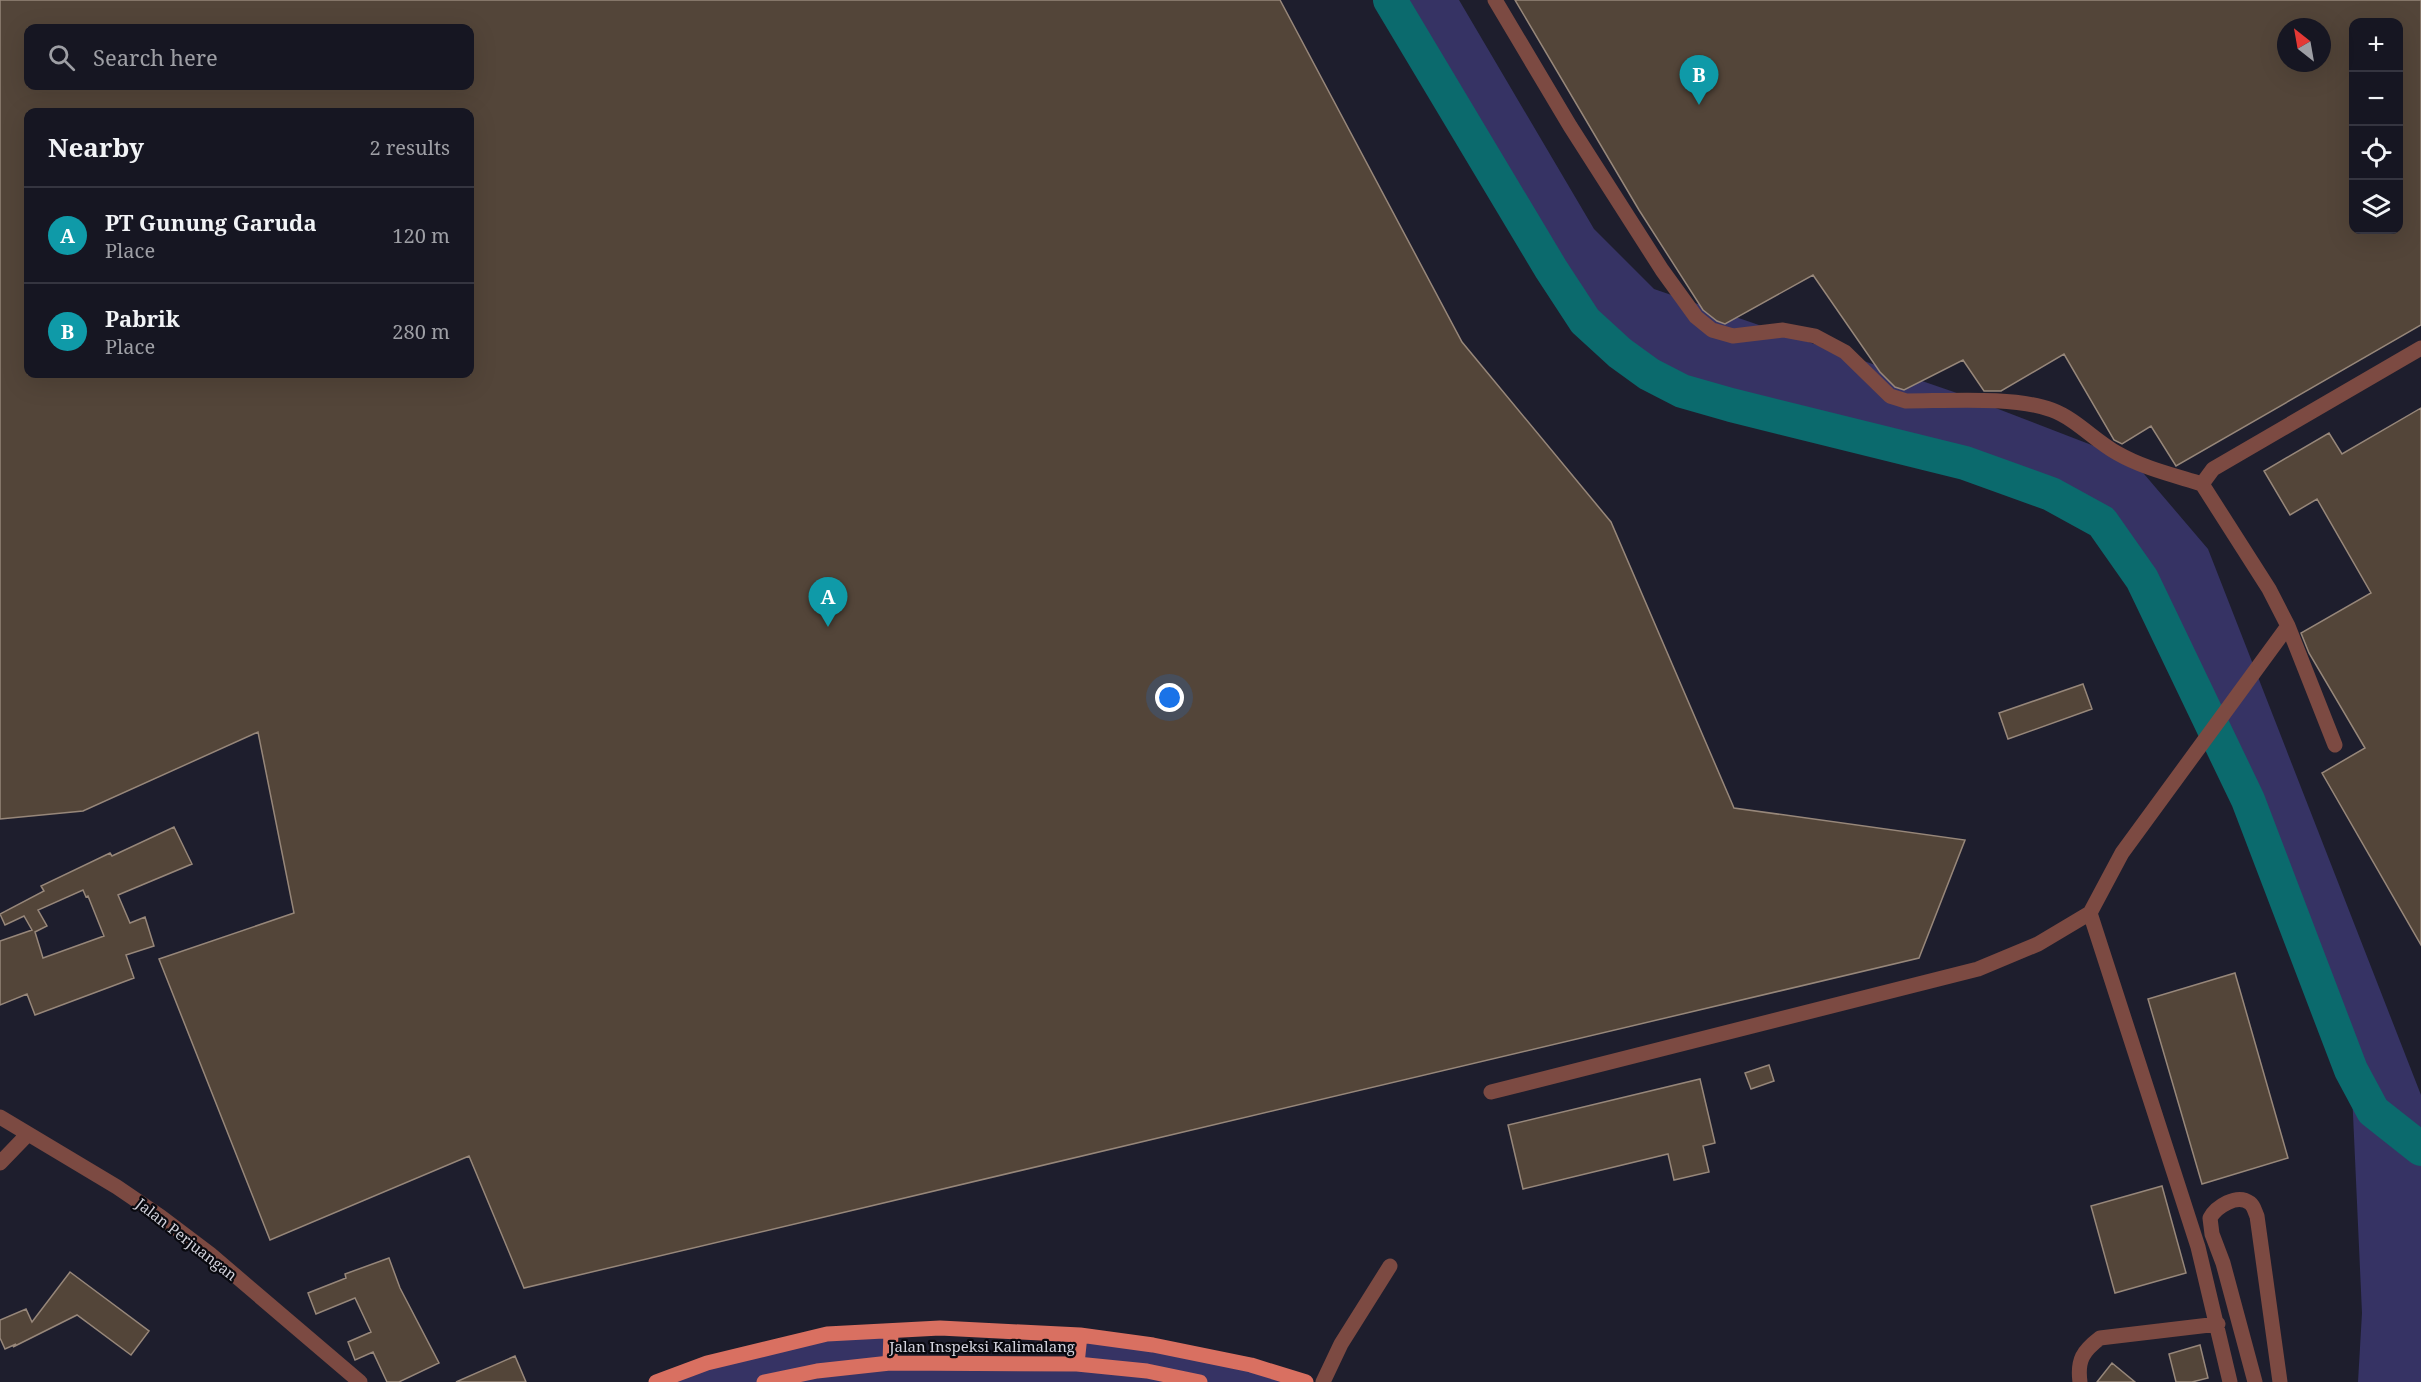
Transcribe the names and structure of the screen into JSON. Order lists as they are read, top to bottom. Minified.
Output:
{"streets":{"main road":["Jalan Inspeksi Kalimalang"],"street":["Jalan Perjuangan"]},"north":"top left","page":{"map_buttons":["+","−"],"search":"Search here","pins":["B","A"],"heading":["Nearby","2 results"],"list":[{"mark":"A","name":"PT Gunung Garuda","note":"Place","value":"120 m"},{"mark":"B","name":"Pabrik","note":"Place","value":"280 m"}]}}
